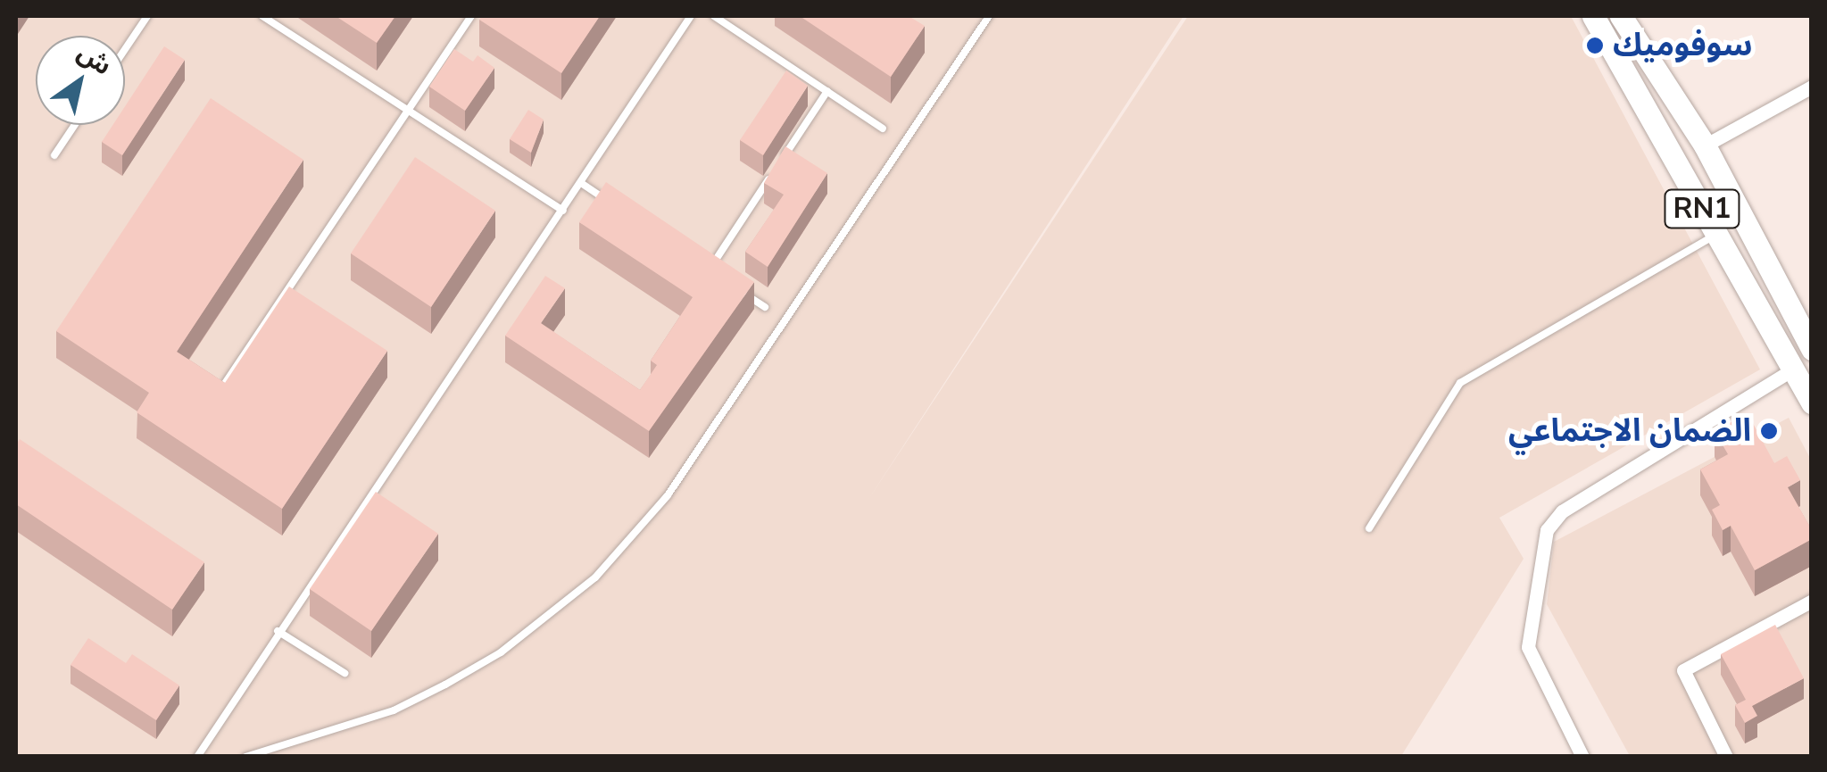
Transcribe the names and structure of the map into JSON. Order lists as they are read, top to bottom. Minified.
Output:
{"streets":{"main road":["RN1"]},"places":["سوفوميك","الضمان الاجتماعي"],"north":"top right"}
